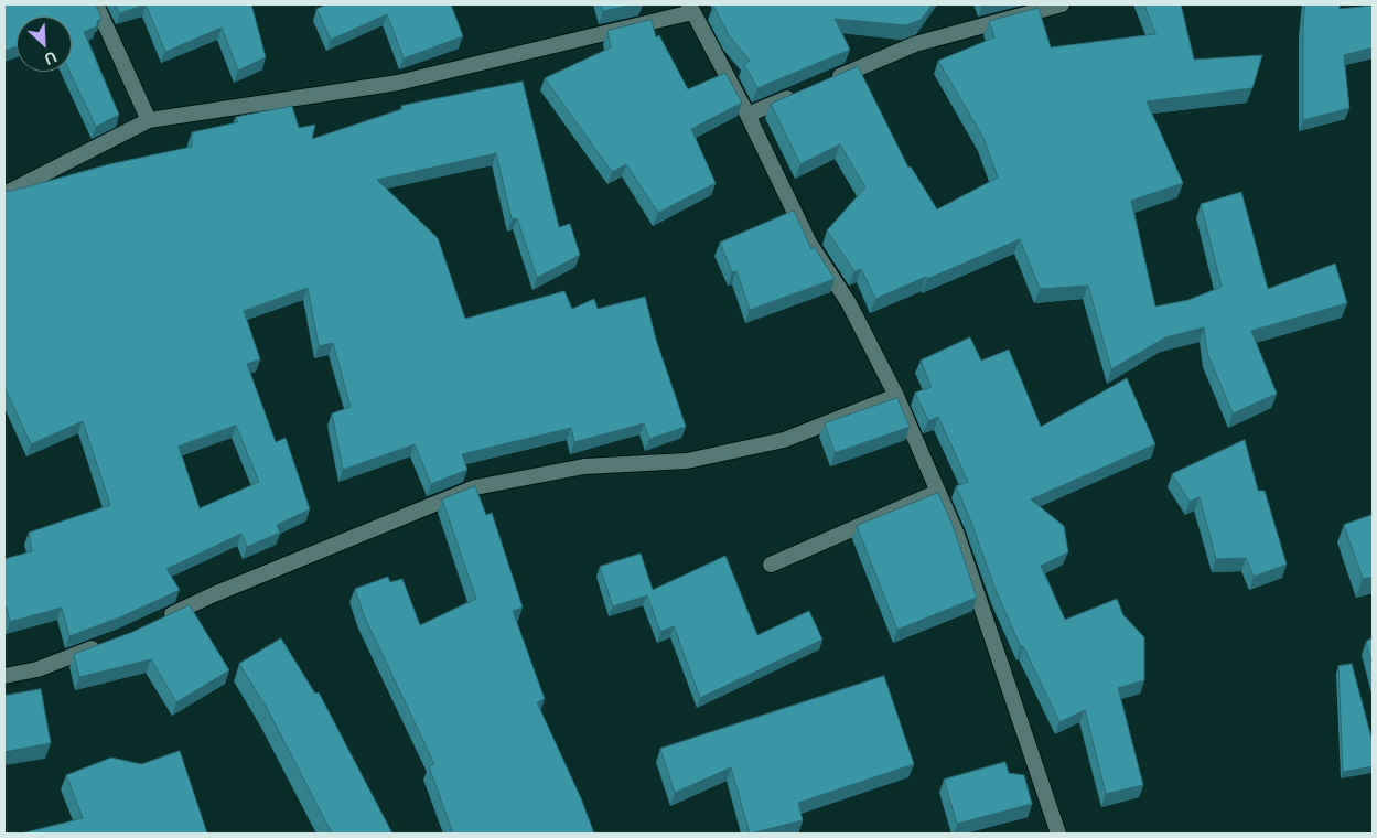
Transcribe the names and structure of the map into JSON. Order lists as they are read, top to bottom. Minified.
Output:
{"north":"bottom right"}
